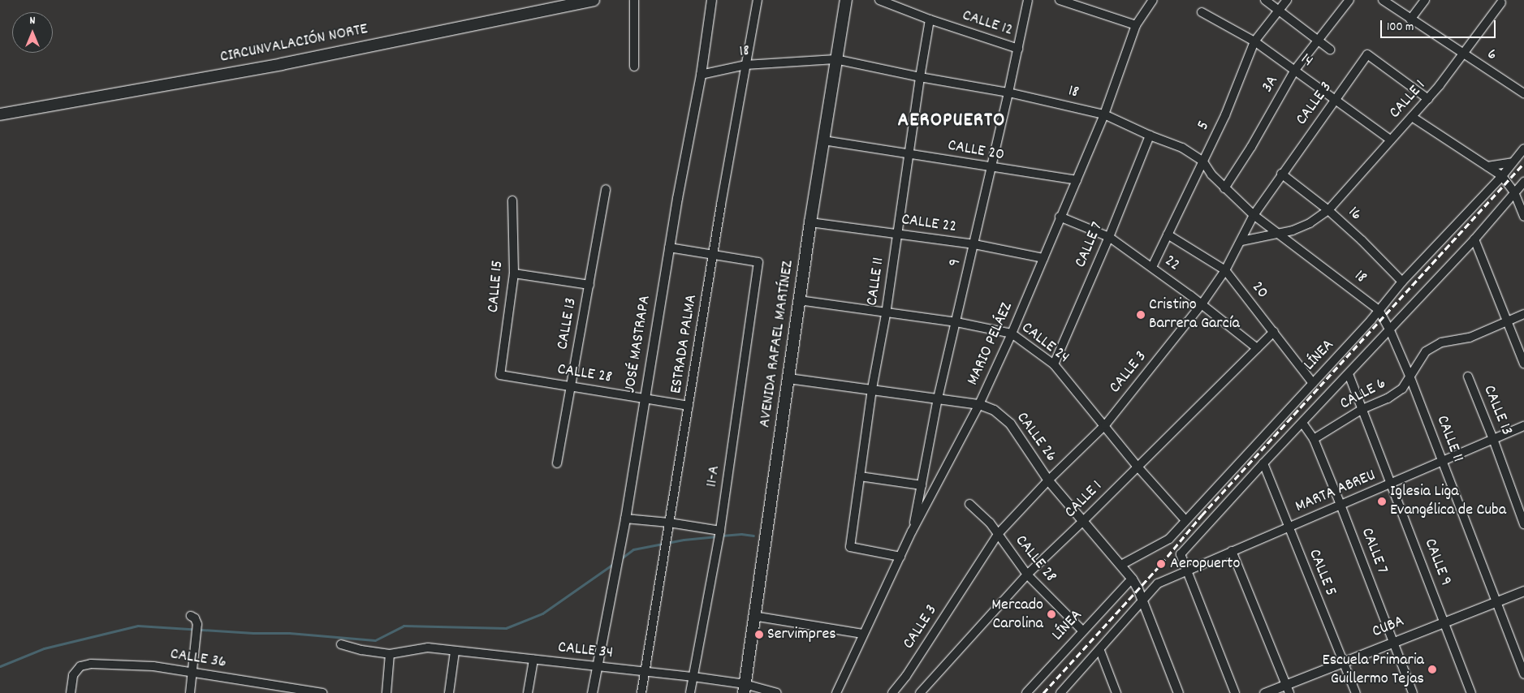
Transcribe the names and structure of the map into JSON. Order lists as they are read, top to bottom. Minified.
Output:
{"streets":{"main road":["CIRCUNVALACIÓN NORTE","AVENIDA RAFAEL MARTÍNEZ"],"street":["CALLE 12","18","6","14","3A","CALLE 1","CALLE 3","5","CALLE 20","16","CALLE 22","CALLE 7","9","22","CALLE 11","CALLE 15","20","CALLE 13","CALLE 24","JOSÉ MASTRAPA","ESTRADA PALMA","MARIO PELÁEZ","LÍNEA","CALLE 28","CALLE 6","CALLE 26","11-A","MARTA ABREU","CALLE 9","CALLE 5","CUBA","CALLE 34","CALLE 36"]},"crossings":[["CALLE 12","9"],["CALLE 12","CALLE 11"],["18","3A"],["18","CALLE 1"],["18","CALLE 3"],["18","5"],["18","CALLE 7"],["18","9"],["18","CALLE 11"],["18","JOSÉ MASTRAPA"],["18","ESTRADA PALMA"],["18","AVENIDA RAFAEL MARTÍNEZ"],["18","MARIO PELÁEZ"],["18","LÍNEA"],["6","CALLE 1"],["14","3A"],["14","CALLE 1"],["14","CALLE 3"],["14","5"],["CALLE 1","CALLE 3"],["CALLE 1","16"],["CALLE 1","22"],["CALLE 1","20"],["CALLE 1","CALLE 24"],["CALLE 1","CALLE 28"],["CALLE 1","CALLE 26"],["CALLE 3","16"],["CALLE 3","22"],["CALLE 3","20"],["CALLE 3","CALLE 24"],["CALLE 3","CALLE 28"],["CALLE 3","CALLE 26"],["5","22"],["5","20"],["CALLE 20","9"],["CALLE 20","CALLE 11"],["CALLE 20","AVENIDA RAFAEL MARTÍNEZ"],["CALLE 20","MARIO PELÁEZ"],["16","LÍNEA"],["CALLE 22","9"],["CALLE 22","CALLE 11"],["CALLE 22","AVENIDA RAFAEL MARTÍNEZ"],["CALLE 22","MARIO PELÁEZ"],["CALLE 7","22"],["CALLE 7","CALLE 24"],["CALLE 7","LÍNEA"],["CALLE 7","CALLE 6"],["CALLE 7","MARTA ABREU"],["CALLE 7","CUBA"],["9","CALLE 24"],["9","MARIO PELÁEZ"],["9","CALLE 26"],["22","MARIO PELÁEZ"],["CALLE 11","CALLE 24"],["CALLE 11","MARIO PELÁEZ"],["CALLE 11","LÍNEA"],["CALLE 11","CALLE 6"],["CALLE 11","CALLE 26"],["CALLE 11","MARTA ABREU"],["CALLE 11","CUBA"],["CALLE 15","CALLE 28"],["20","LÍNEA"],["CALLE 13","CALLE 28"],["CALLE 13","MARTA ABREU"],["CALLE 24","AVENIDA RAFAEL MARTÍNEZ"],["CALLE 24","MARIO PELÁEZ"],["CALLE 24","LÍNEA"],["JOSÉ MASTRAPA","CALLE 28"],["JOSÉ MASTRAPA","CALLE 34"],["ESTRADA PALMA","CALLE 28"],["ESTRADA PALMA","11-A"],["ESTRADA PALMA","CALLE 34"],["AVENIDA RAFAEL MARTÍNEZ","CALLE 26"],["AVENIDA RAFAEL MARTÍNEZ","CALLE 34"],["MARIO PELÁEZ","CALLE 26"],["LÍNEA","CALLE 28"],["LÍNEA","CALLE 26"],["LÍNEA","MARTA ABREU"],["LÍNEA","CALLE 9"],["LÍNEA","CALLE 5"],["CALLE 6","CALLE 9"],["CALLE 26","MARTA ABREU"],["11-A","CALLE 34"],["MARTA ABREU","CALLE 9"],["MARTA ABREU","CALLE 5"],["CALLE 9","CUBA"],["CALLE 5","CUBA"]],"districts":["AEROPUERTO"],"places":["Cristino Barrera García","Iglesia Liga Evangélica de Cuba","Aeropuerto","Mercado Carolina","Servimpres","Escuela Primaria Guillermo Tejas"],"scale_bar":"100 m","north":"top"}
